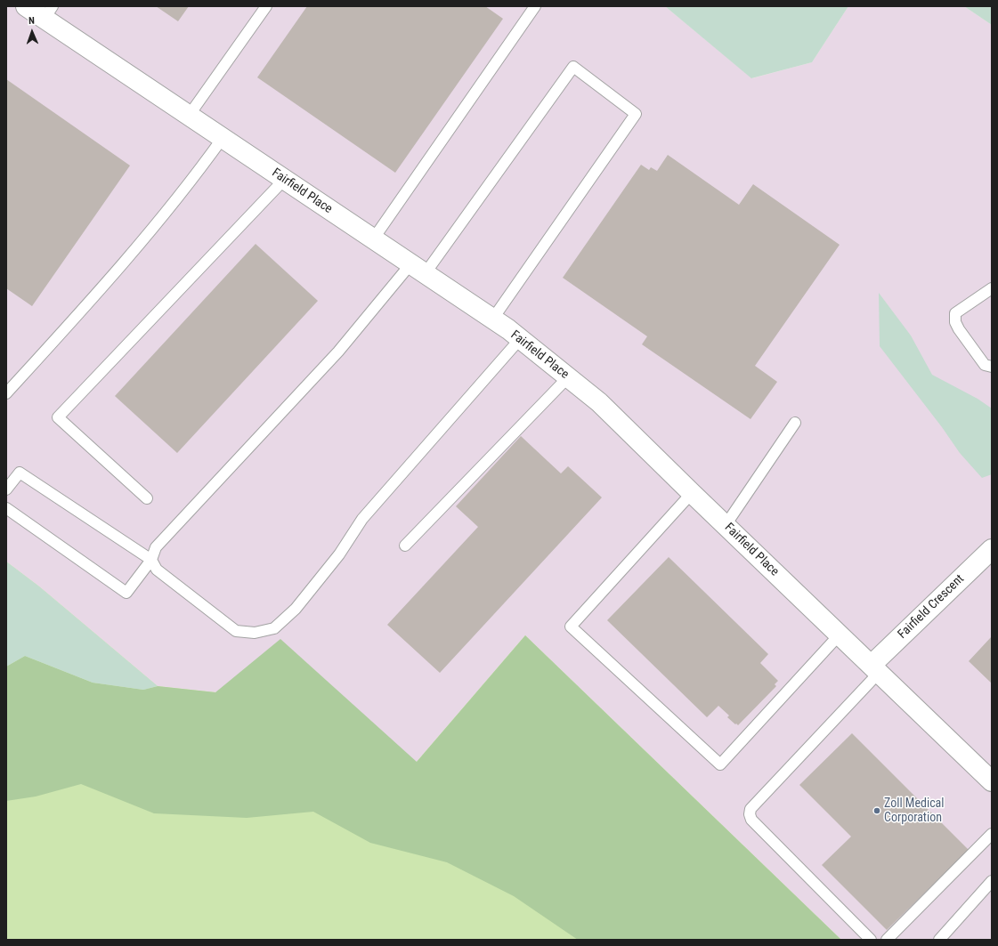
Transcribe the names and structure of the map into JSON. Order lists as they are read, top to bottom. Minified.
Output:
{"streets":{"street":["Fairfield Place","Fairfield Crescent"]},"crossings":[["Fairfield Place","Fairfield Crescent"]],"places":["Zoll Medical Corporation"],"north":"top"}
